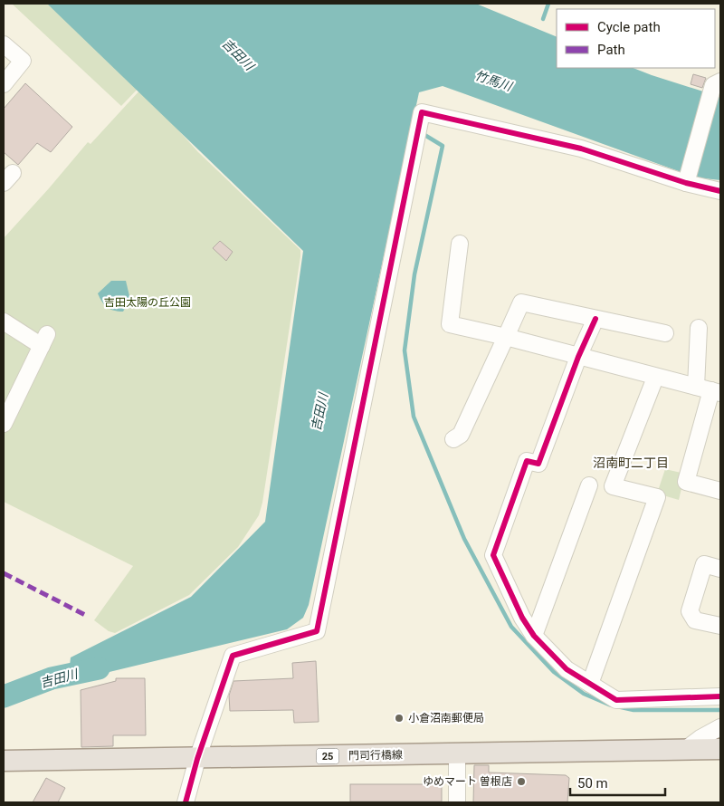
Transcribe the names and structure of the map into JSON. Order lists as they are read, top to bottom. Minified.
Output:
{"streets":{"main road":["門司行橋線","25"]},"districts":["沼南町二丁目"],"water":["吉田川","竹馬川"],"parks":["吉田太陽の丘公園"],"places":["小倉沼南郵便局","ゆめマート 曽根店"],"legend":["Cycle path","Path"],"scale_bar":"50 m"}
